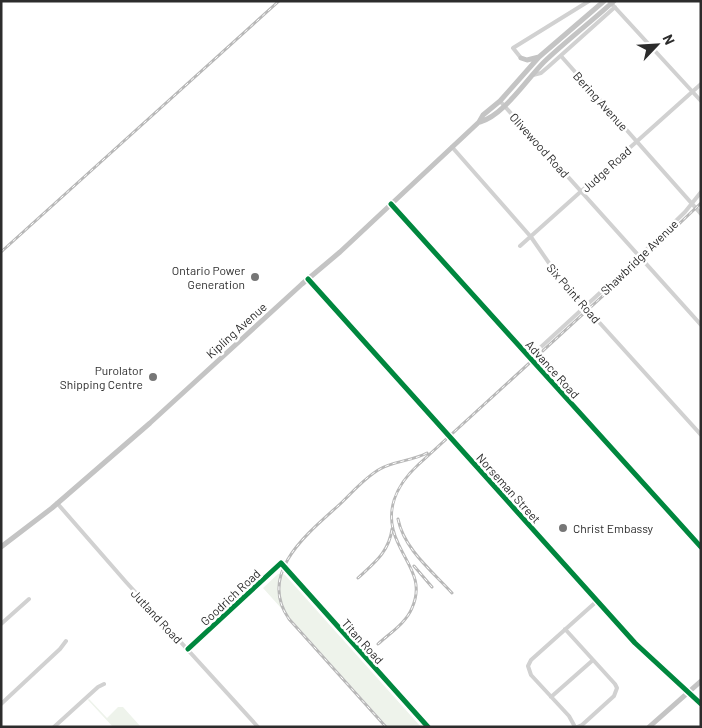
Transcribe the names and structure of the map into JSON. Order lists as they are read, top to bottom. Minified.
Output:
{"streets":{"main road":["Kipling Avenue"],"street":["Bering Avenue","Olivewood Road","Judge Road","Shawbridge Avenue","Six Point Road","Advance Road","Norseman Street","Goodrich Road","Jutland Road","Titan Road"]},"crossings":[["Bering Avenue","Judge Road"],["Bering Avenue","Shawbridge Avenue"],["Bering Avenue","Kipling Avenue"],["Olivewood Road","Judge Road"],["Olivewood Road","Shawbridge Avenue"],["Olivewood Road","Kipling Avenue"],["Judge Road","Six Point Road"],["Shawbridge Avenue","Six Point Road"],["Shawbridge Avenue","Advance Road"],["Six Point Road","Kipling Avenue"],["Kipling Avenue","Advance Road"],["Kipling Avenue","Norseman Street"],["Kipling Avenue","Jutland Road"],["Goodrich Road","Jutland Road"],["Goodrich Road","Titan Road"]],"places":["Ontario Power Generation","Purolator Shipping Centre","Christ Embassy"],"north":"top right"}
